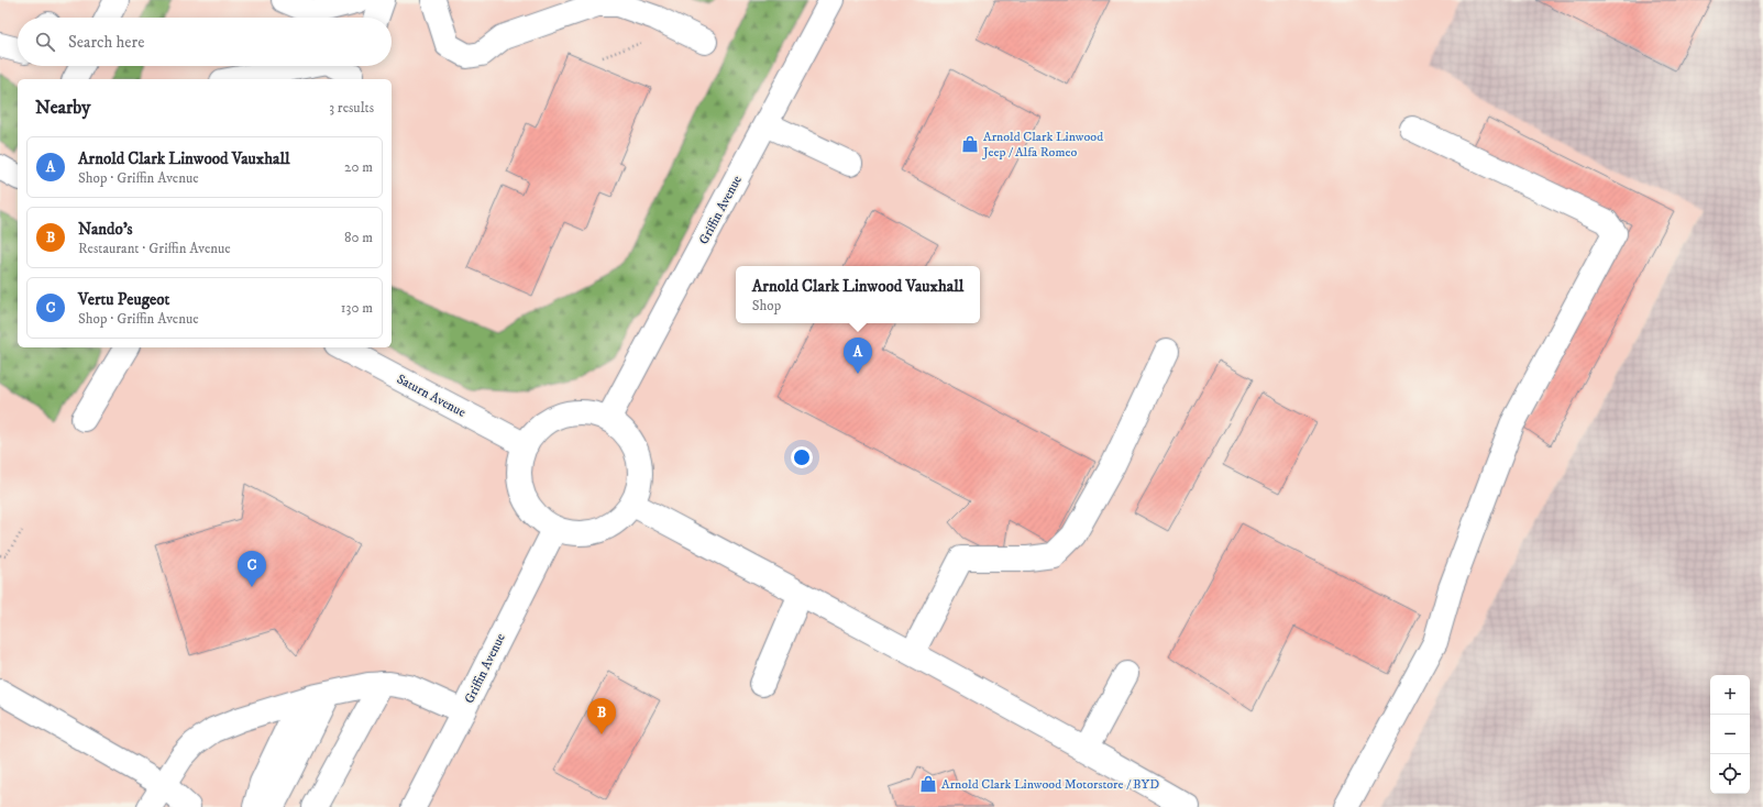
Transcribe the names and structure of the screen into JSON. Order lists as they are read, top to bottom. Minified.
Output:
{"streets":{"street":["Griffin Avenue","Saturn Avenue"]},"crossings":[["Griffin Avenue","Saturn Avenue"]],"places":{"shop":["Arnold Clark Linwood Jeep / Alfa Romeo","Arnold Clark Linwood Motorstore / BYD"]},"page":{"search":"Search here","heading":["Nearby","3 results"],"list":[{"mark":"A","name":"Arnold Clark Linwood Vauxhall","note":"Shop · Griffin Avenue","value":"20 m"},{"mark":"B","name":"Nando's","note":"Restaurant · Griffin Avenue","value":"80 m"},{"mark":"C","name":"Vertu Peugeot","note":"Shop · Griffin Avenue","value":"130 m"}],"popup":["Arnold Clark Linwood Vauxhall","Shop"],"pins":["A","C","B"],"map_buttons":["+","−"]}}
